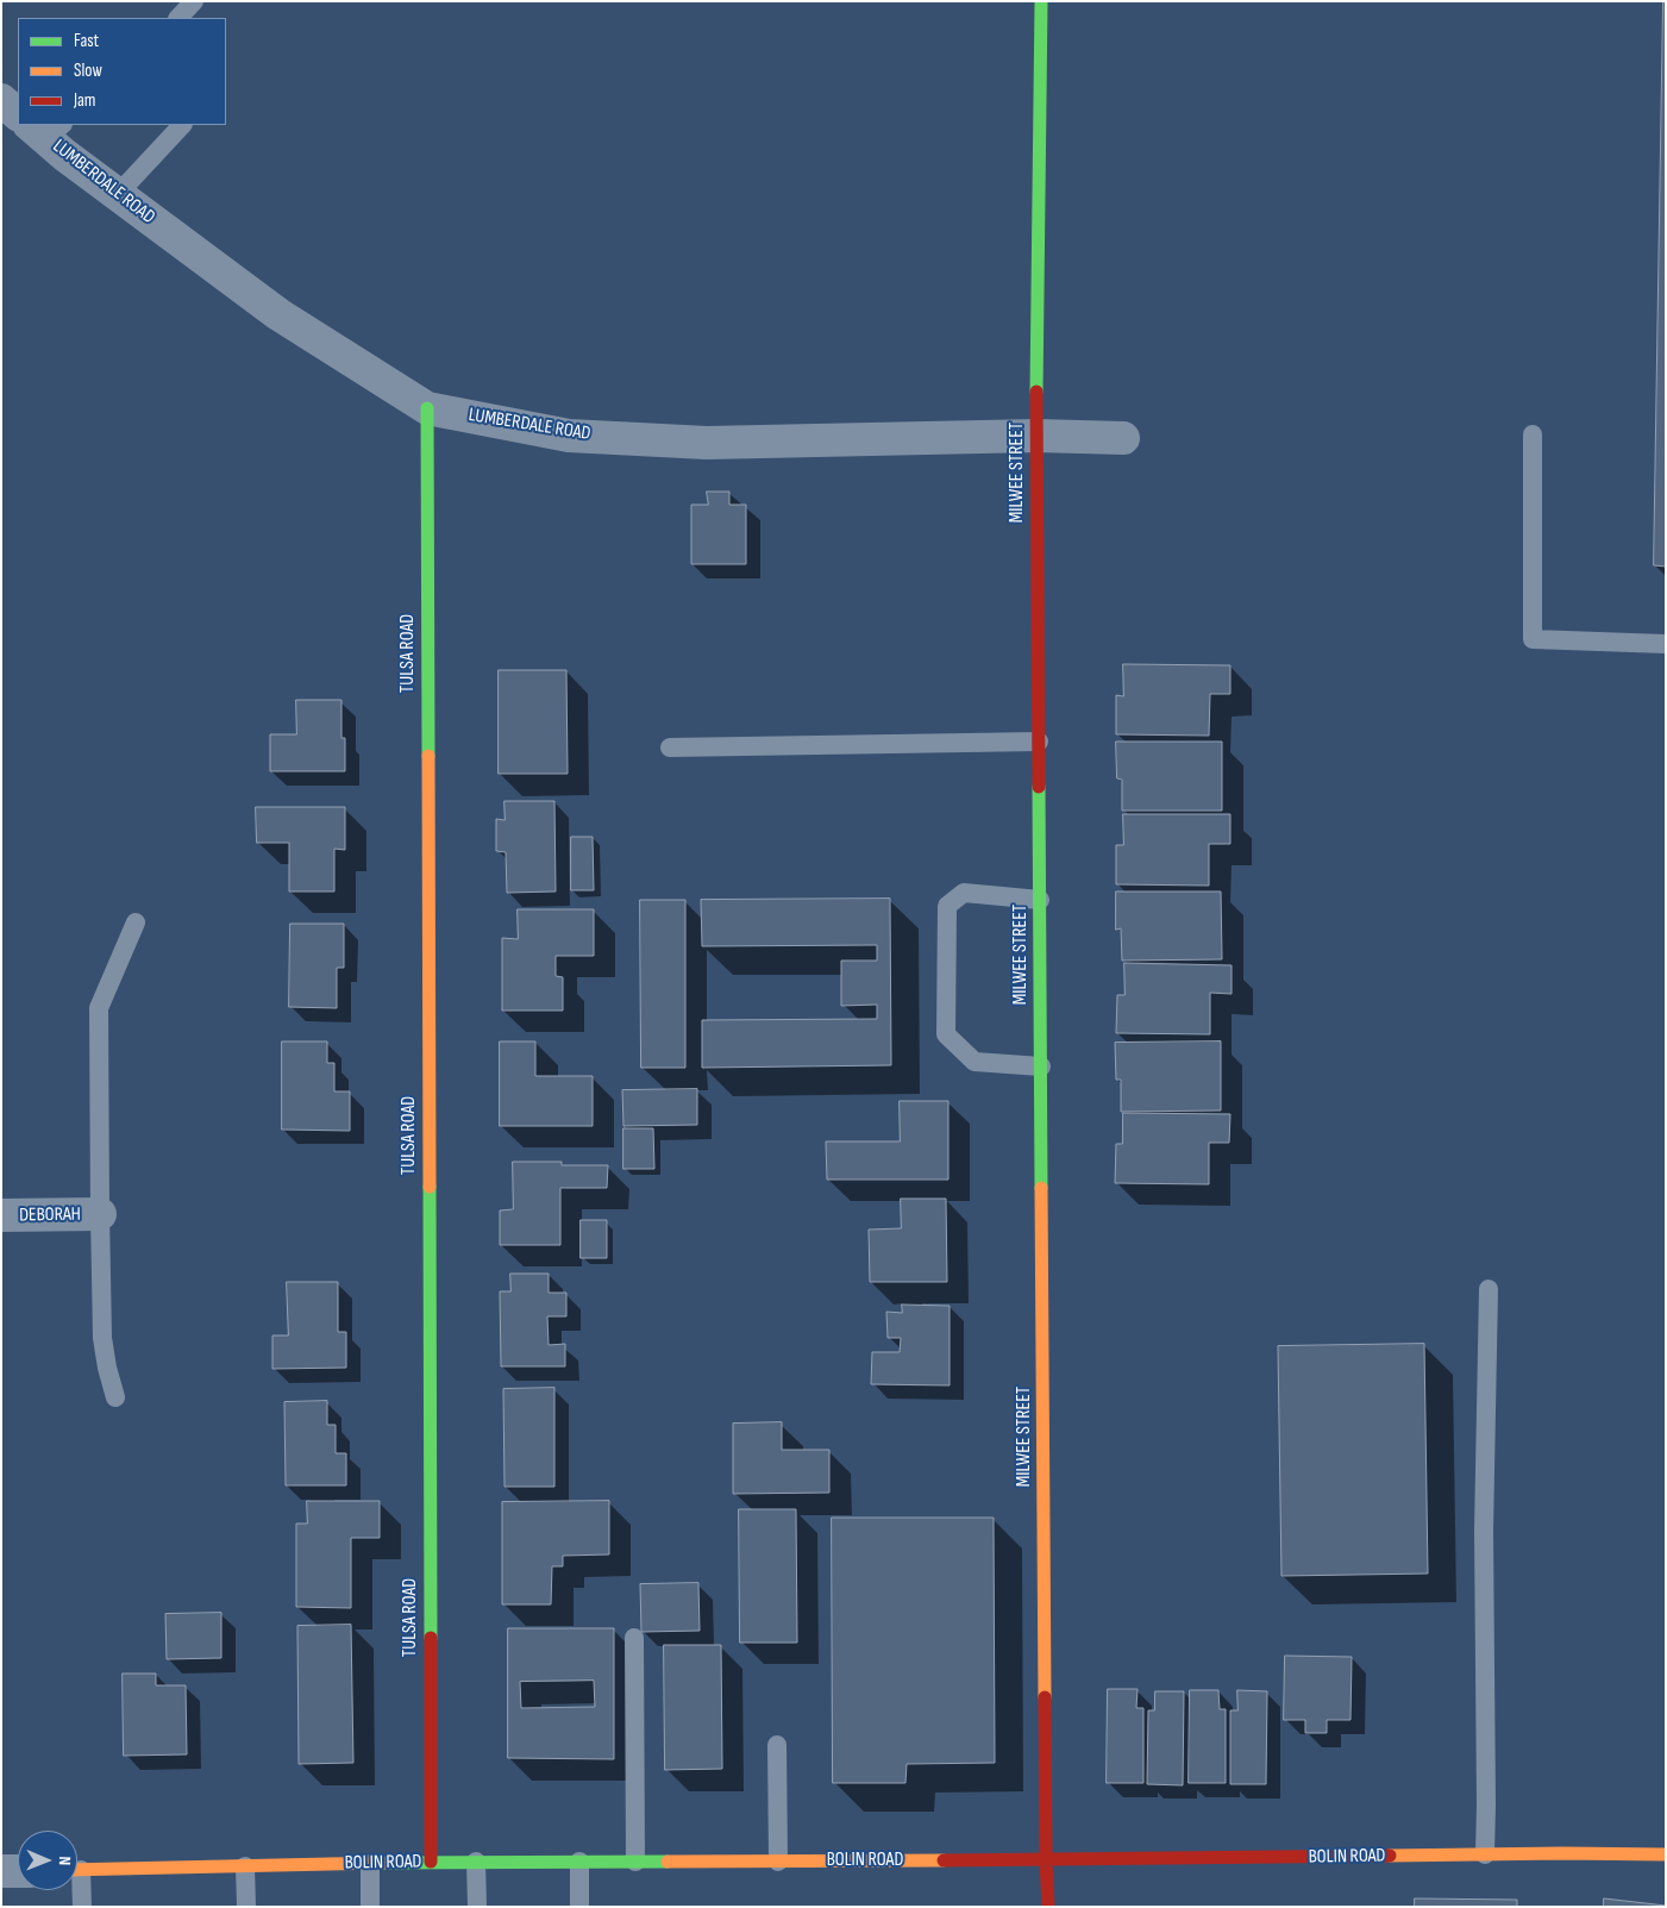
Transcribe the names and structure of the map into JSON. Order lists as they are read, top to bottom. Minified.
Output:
{"streets":{"street":["LUMBERDALE ROAD","MILWEE STREET","TULSA ROAD","DEBORAH","BOLIN ROAD"]},"crossings":[["LUMBERDALE ROAD","MILWEE STREET"],["LUMBERDALE ROAD","TULSA ROAD"],["MILWEE STREET","BOLIN ROAD"],["TULSA ROAD","BOLIN ROAD"]],"legend":["Fast","Slow","Jam"],"north":"right"}
